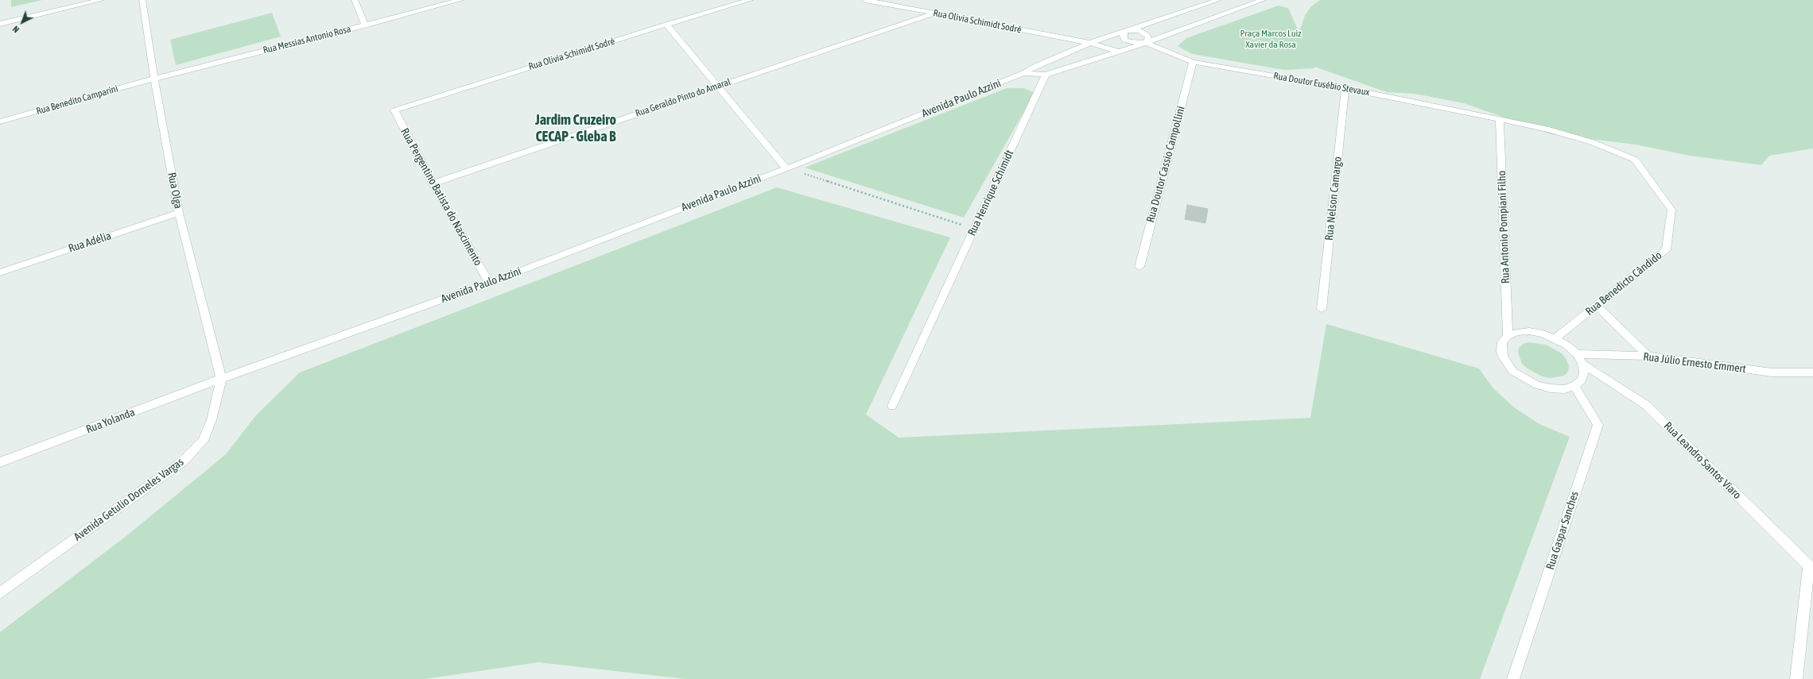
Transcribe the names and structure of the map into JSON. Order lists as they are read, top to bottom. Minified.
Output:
{"streets":{"street":["Rua Olivia Schimidt Sodré","Rua Messias Antonio Rosa","Rua Doutor Eusébio Stevaux","Rua Geraldo Pinto do Amaral","Avenida Paulo Azzini","Rua Benedito Camparini","Rua Doutor Cassio Campollini","Rua Olga","Rua Henrique Schimidt","Rua Pergentino Batista do Nascimento","Rua Nelson Camargo","Rua Antonio Pompiani Filho","Rua Adélia","Rua Benedicto Cândido","Rua Júlio Ernesto Emmert","Rua Yolanda","Rua Leandro Santos Viaro","Avenida Getulio Dorneles Vargas","Rua Gaspar Sanches"]},"crossings":[["Rua Olivia Schimidt Sodré","Rua Geraldo Pinto do Amaral"],["Rua Olivia Schimidt Sodré","Avenida Paulo Azzini"],["Rua Olivia Schimidt Sodré","Rua Pergentino Batista do Nascimento"],["Rua Messias Antonio Rosa","Rua Benedito Camparini"],["Rua Messias Antonio Rosa","Rua Olga"],["Rua Doutor Eusébio Stevaux","Rua Doutor Cassio Campollini"],["Rua Doutor Eusébio Stevaux","Rua Nelson Camargo"],["Rua Doutor Eusébio Stevaux","Rua Antonio Pompiani Filho"],["Rua Doutor Eusébio Stevaux","Rua Benedicto Cândido"],["Rua Geraldo Pinto do Amaral","Rua Pergentino Batista do Nascimento"],["Avenida Paulo Azzini","Rua Olga"],["Avenida Paulo Azzini","Rua Pergentino Batista do Nascimento"],["Avenida Paulo Azzini","Rua Yolanda"],["Avenida Paulo Azzini","Avenida Getulio Dorneles Vargas"],["Rua Benedito Camparini","Rua Olga"],["Rua Olga","Rua Adélia"],["Rua Olga","Rua Yolanda"],["Rua Olga","Avenida Getulio Dorneles Vargas"],["Rua Antonio Pompiani Filho","Rua Benedicto Cândido"],["Rua Antonio Pompiani Filho","Rua Júlio Ernesto Emmert"],["Rua Antonio Pompiani Filho","Rua Leandro Santos Viaro"],["Rua Antonio Pompiani Filho","Rua Gaspar Sanches"],["Rua Benedicto Cândido","Rua Júlio Ernesto Emmert"],["Rua Benedicto Cândido","Rua Leandro Santos Viaro"],["Rua Benedicto Cândido","Rua Gaspar Sanches"],["Rua Júlio Ernesto Emmert","Rua Leandro Santos Viaro"],["Rua Júlio Ernesto Emmert","Rua Gaspar Sanches"],["Rua Yolanda","Avenida Getulio Dorneles Vargas"],["Rua Leandro Santos Viaro","Rua Gaspar Sanches"]],"districts":["Jardim Cruzeiro CECAP - Gleba B"],"parks":["Praça Marcos Luiz Xavier da Rosa"],"north":"bottom left"}
